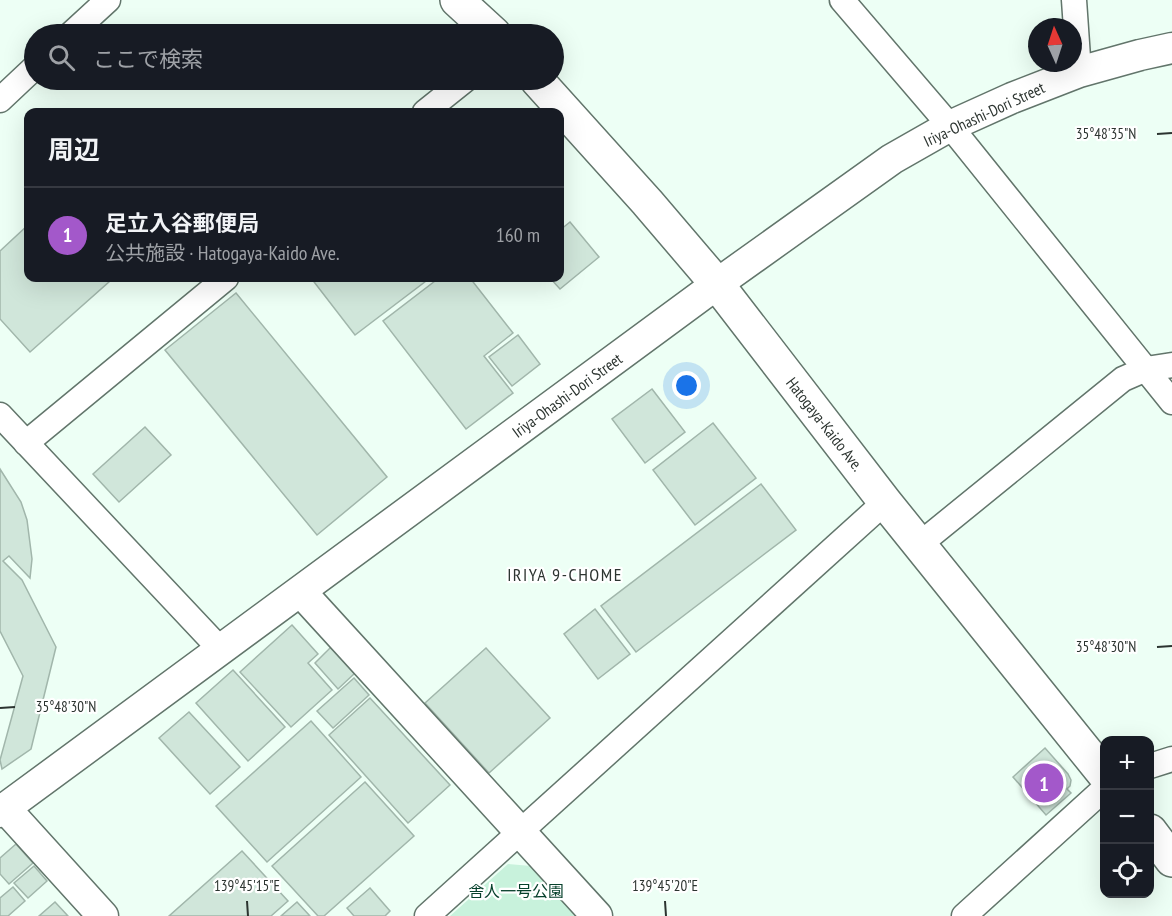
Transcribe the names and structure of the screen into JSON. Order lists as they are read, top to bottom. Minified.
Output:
{"streets":{"main road":["Hatogaya-Kaido Ave."],"street":["Iriya-Ohashi-Dori Street"]},"crossings":[["Iriya-Ohashi-Dori Street","Hatogaya-Kaido Ave."]],"districts":["IRIYA 9-CHOME"],"parks":["舎人一号公園"],"north":"top","page":{"search":"ここで検索","heading":"周辺","list":[{"mark":"1","name":"足立入谷郵便局","note":"公共施設 · Hatogaya-Kaido Ave.","value":"160 m"}],"map_buttons":["+","−"],"pins":"1"},"coordinates":["35°48'35\"N","35°48'30\"N","139°45'15\"E","139°45'20\"E"]}
